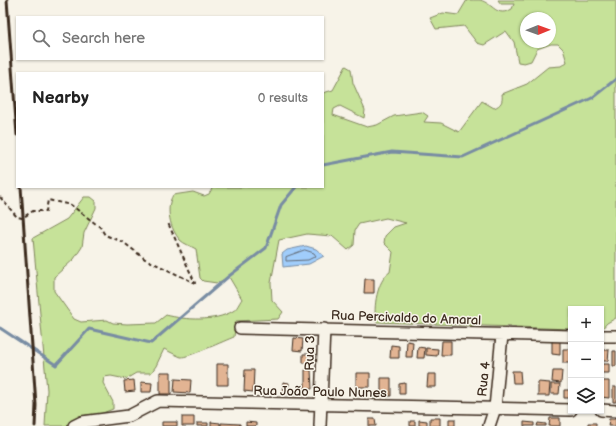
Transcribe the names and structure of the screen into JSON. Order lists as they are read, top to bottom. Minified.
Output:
{"streets":{"street":["Rua Percivaldo do Amaral","Rua 3","Rua 4","Rua João Paulo Nunes"]},"crossings":[["Rua Percivaldo do Amaral","Rua 3"],["Rua Percivaldo do Amaral","Rua 4"],["Rua 3","Rua João Paulo Nunes"],["Rua 4","Rua João Paulo Nunes"]],"north":"right","page":{"search":"Search here","heading":["Nearby","0 results"],"map_buttons":["+","−"]}}
